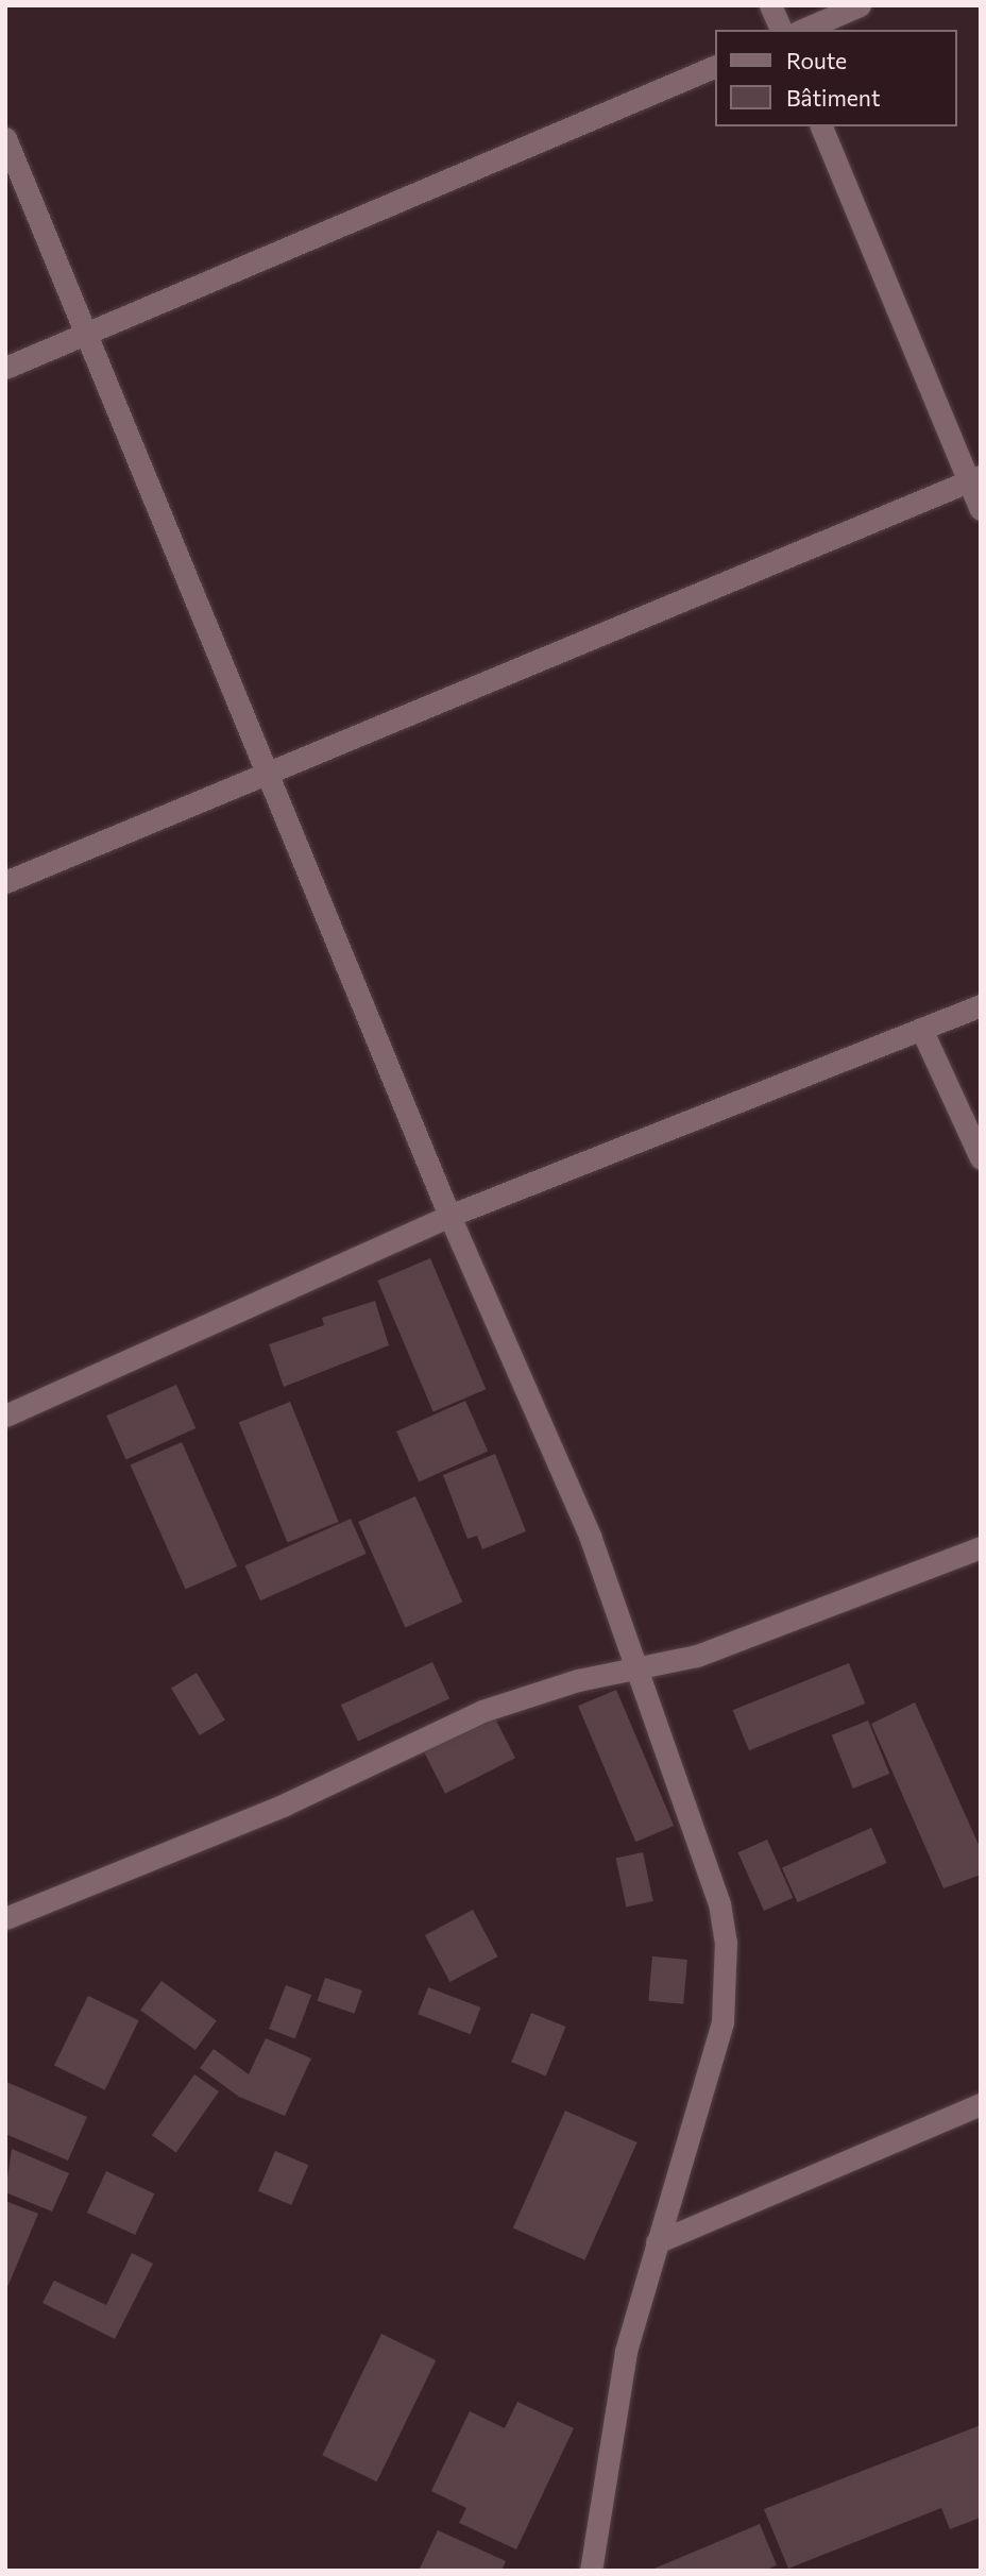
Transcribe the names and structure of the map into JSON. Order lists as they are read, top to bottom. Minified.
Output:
{"legend":["Route","Bâtiment"]}
